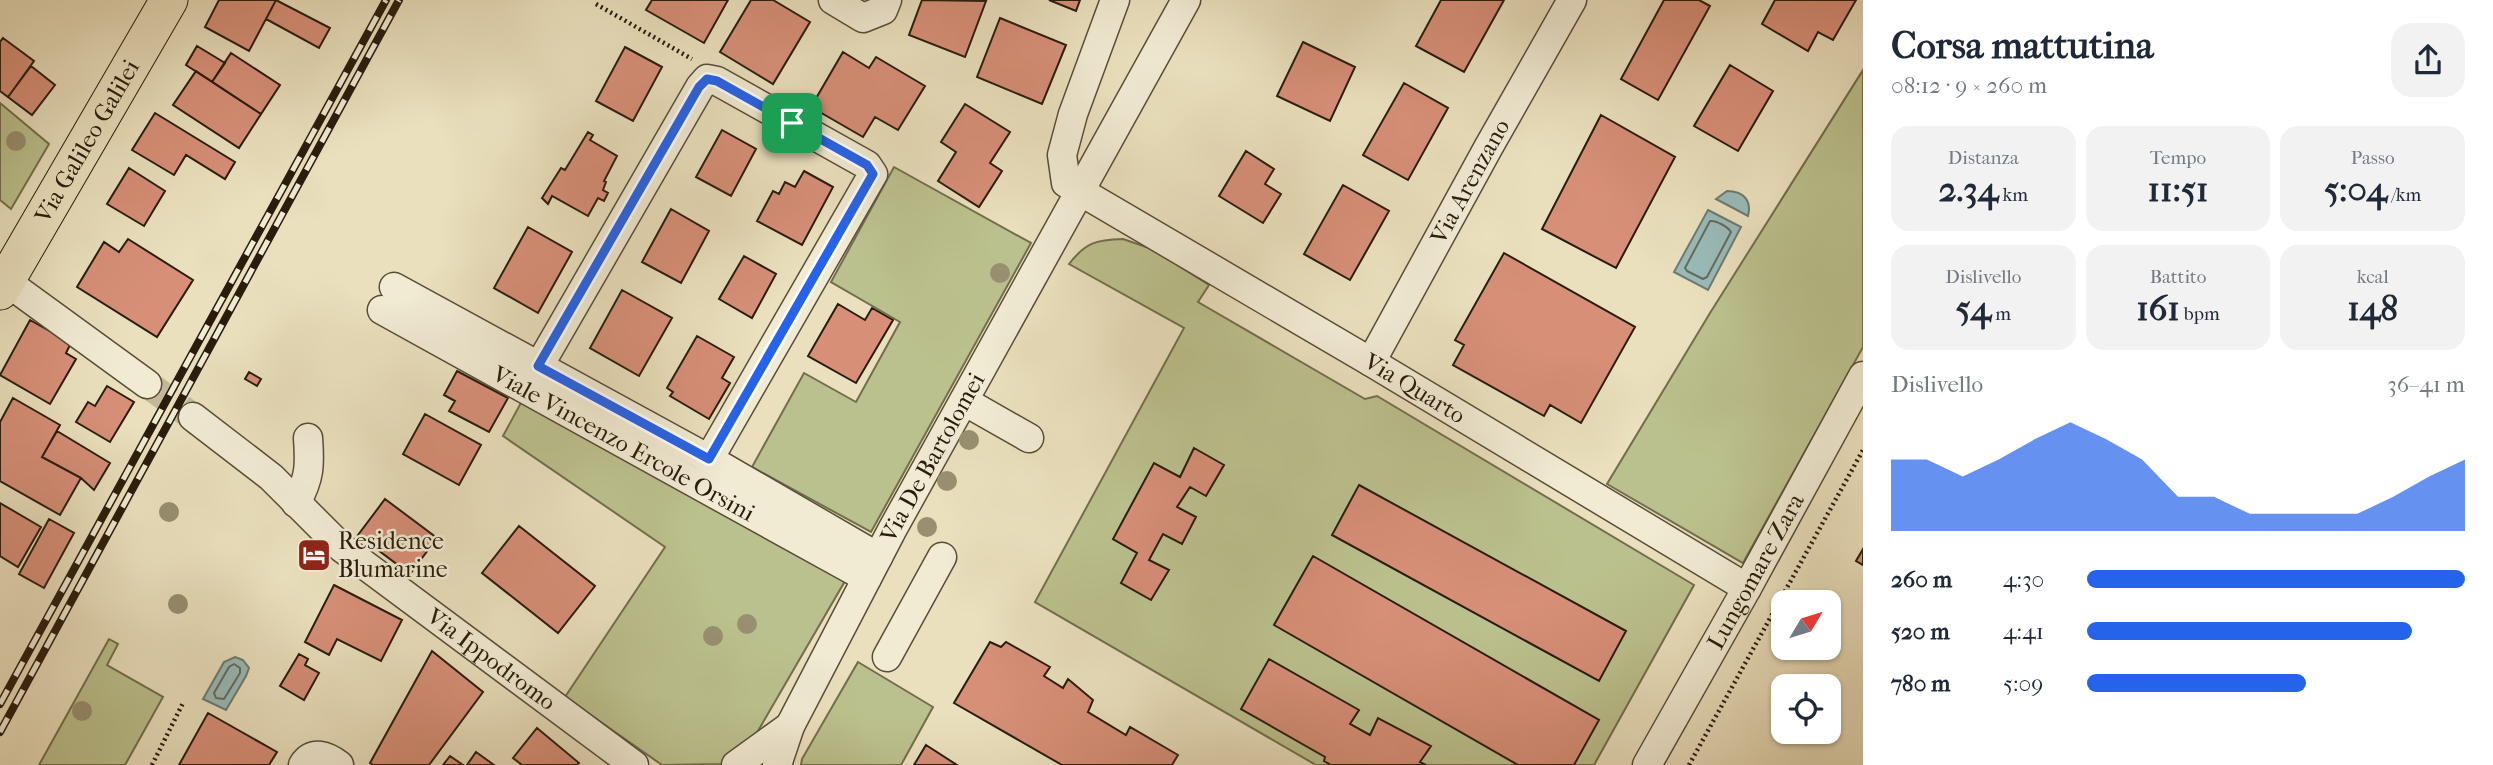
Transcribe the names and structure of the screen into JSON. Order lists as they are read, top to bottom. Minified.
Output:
{"streets":{"main road":["Via Galileo Galilei"],"street":["Via Arenzano","Via Quarto","Viale Vincenzo Ercole Orsini","Via De Bartolomei","Lungomare Zara","Via Ippodromo"]},"crossings":[["Via Arenzano","Via Quarto"],["Via Quarto","Via De Bartolomei"],["Via Quarto","Lungomare Zara"],["Viale Vincenzo Ercole Orsini","Via De Bartolomei"]],"places":{"hotel":["Residence Blumarine"]},"north":"top right","page":{"heading":["Corsa mattutina","08:12 · 9 × 260 m"],"stats":[["Distanza","2.34 km"],["Tempo","11:51"],["Passo","5:04 /km"],["Dislivello","54 m"],["Battito","161 bpm"],["kcal","148"]],"chart":["Dislivello","36–41 m"],"list":[{"name":"260 m","note":"4:30"},{"name":"520 m","note":"4:41"},{"name":"780 m","note":"5:09"}]}}
